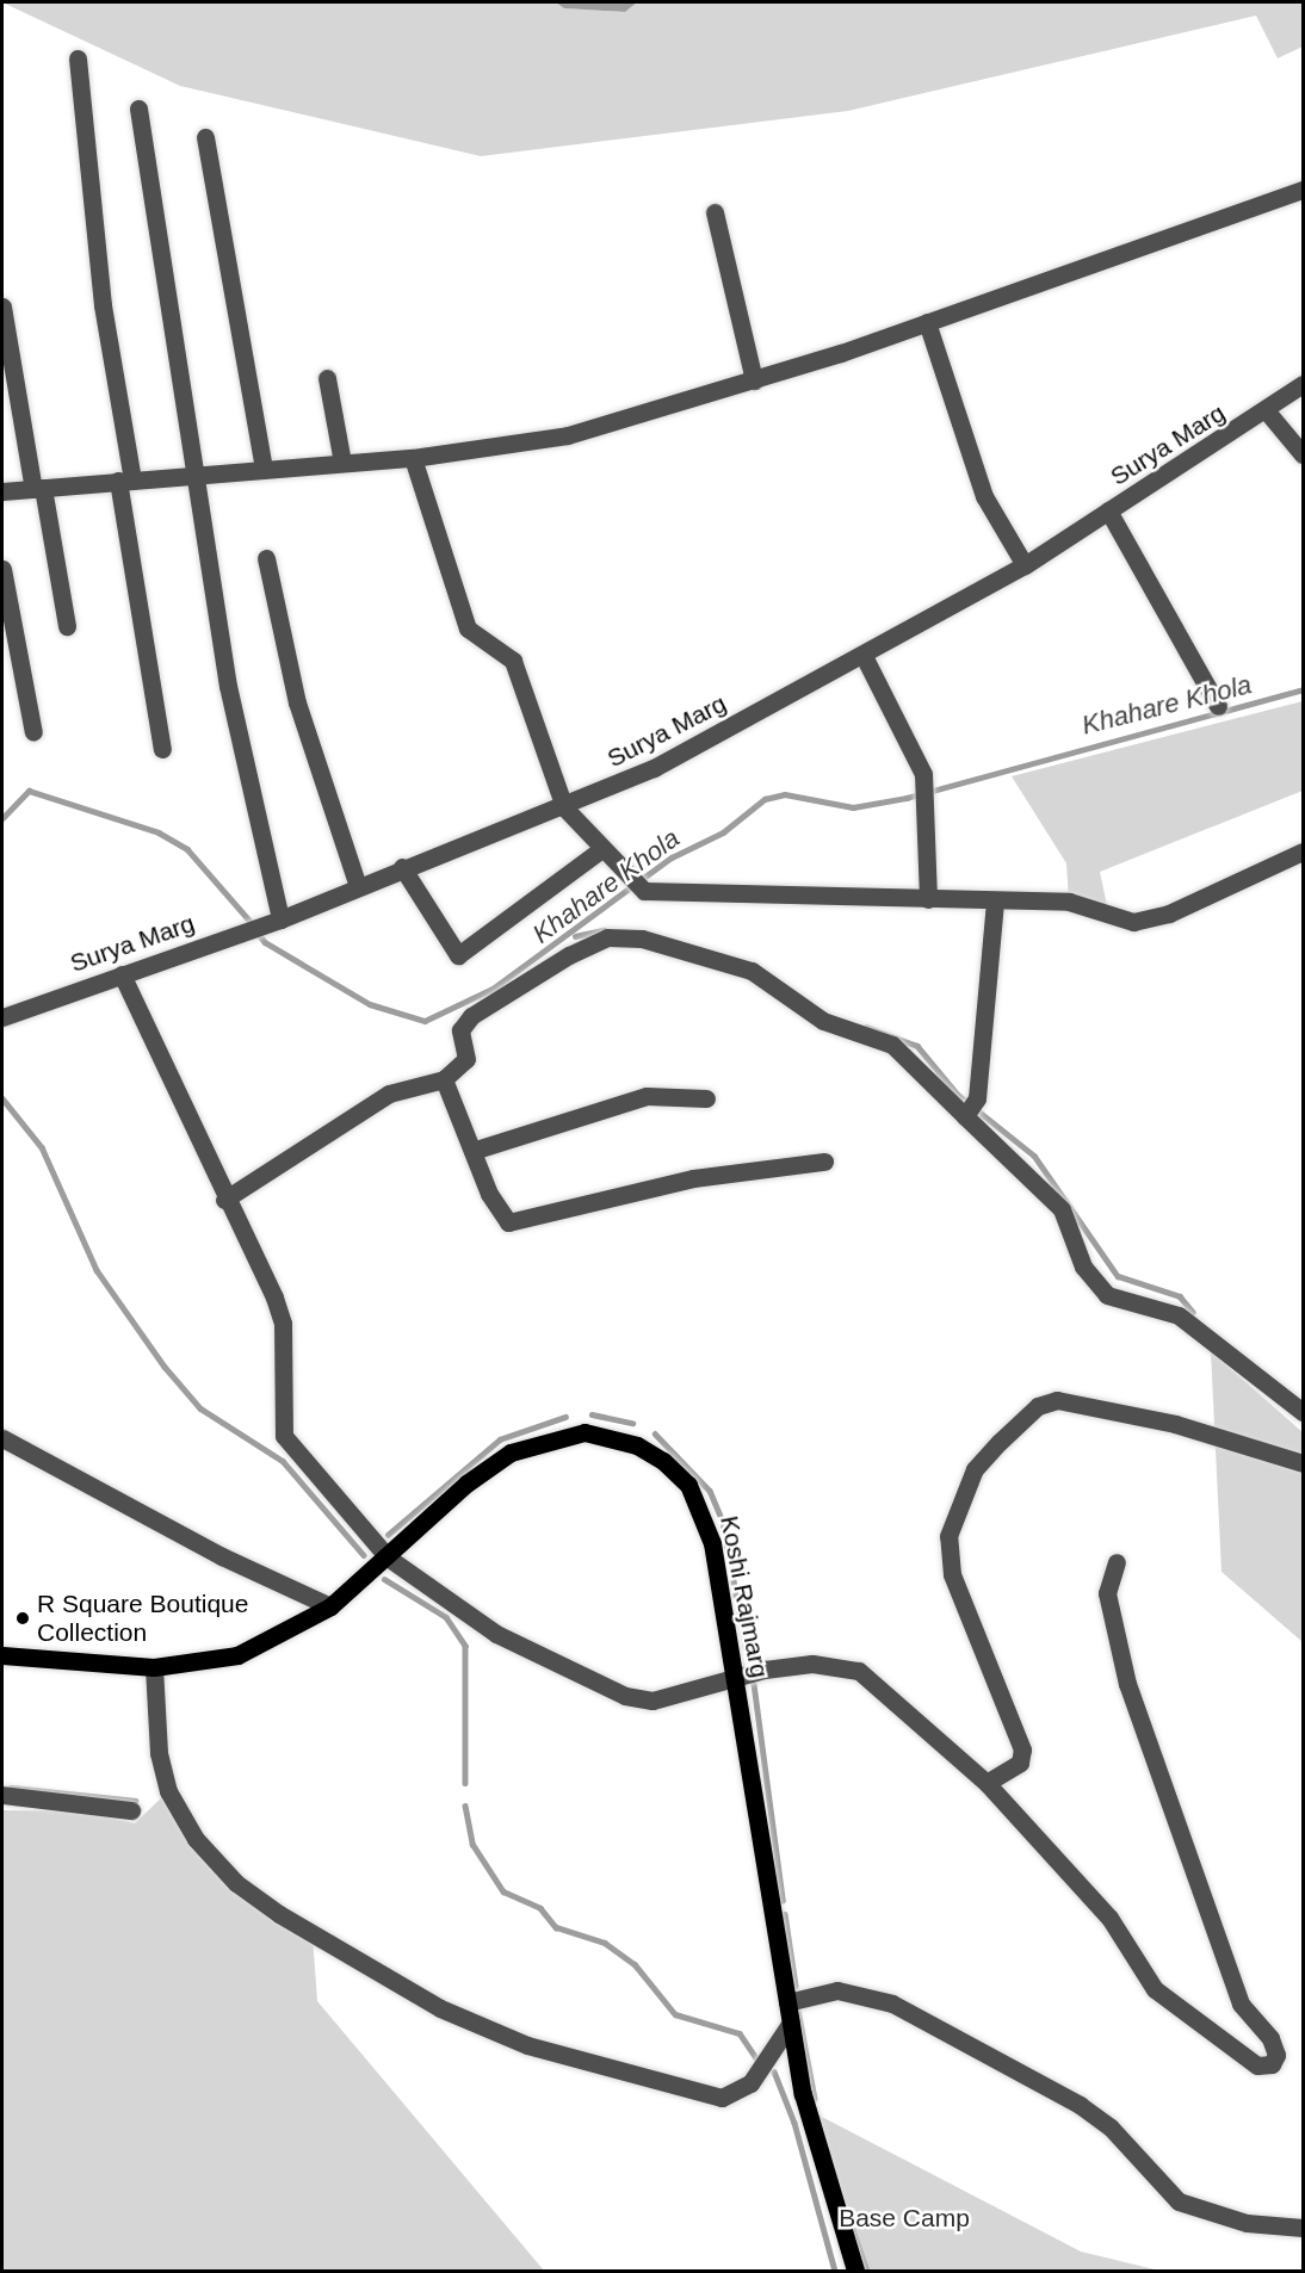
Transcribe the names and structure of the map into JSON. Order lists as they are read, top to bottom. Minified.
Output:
{"streets":{"main road":["Koshi Rajmarg"],"street":["Surya Marg"]},"water":["Khahare Khola"],"parks":["Base Camp"],"places":["R Square Boutique Collection"]}
